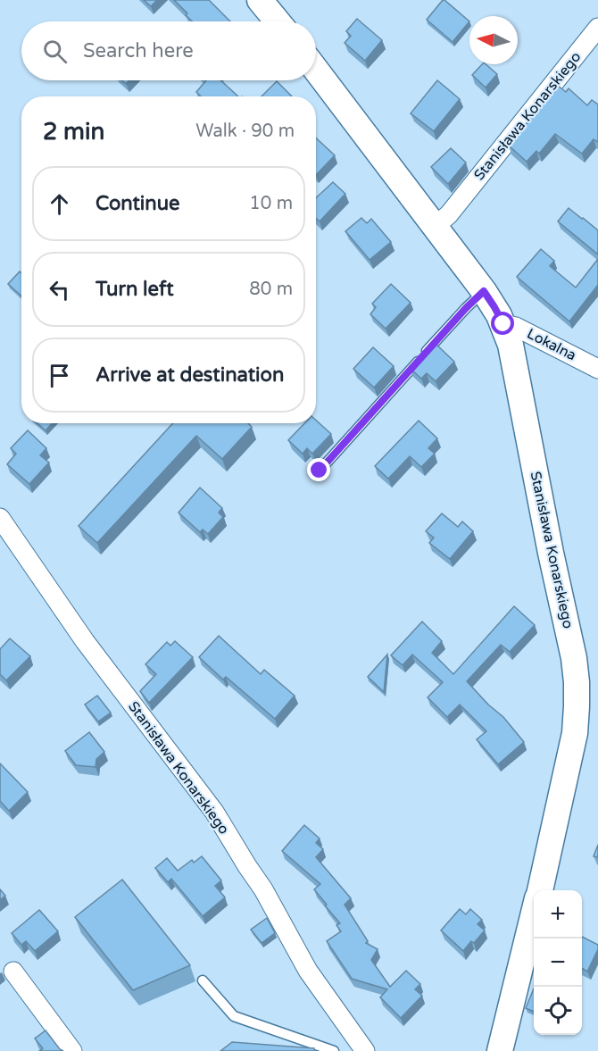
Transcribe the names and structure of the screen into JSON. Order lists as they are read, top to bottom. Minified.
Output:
{"streets":{"street":["Stanisława Konarskiego","Lokalna"]},"crossings":[["Stanisława Konarskiego","Lokalna"]],"north":"left","page":{"search":"Search here","heading":["2 min","Walk · 90 m"],"list":[["Continue","10 m"],["Turn left","80 m"],"Arrive at destination"],"map_buttons":["+","−"]}}
